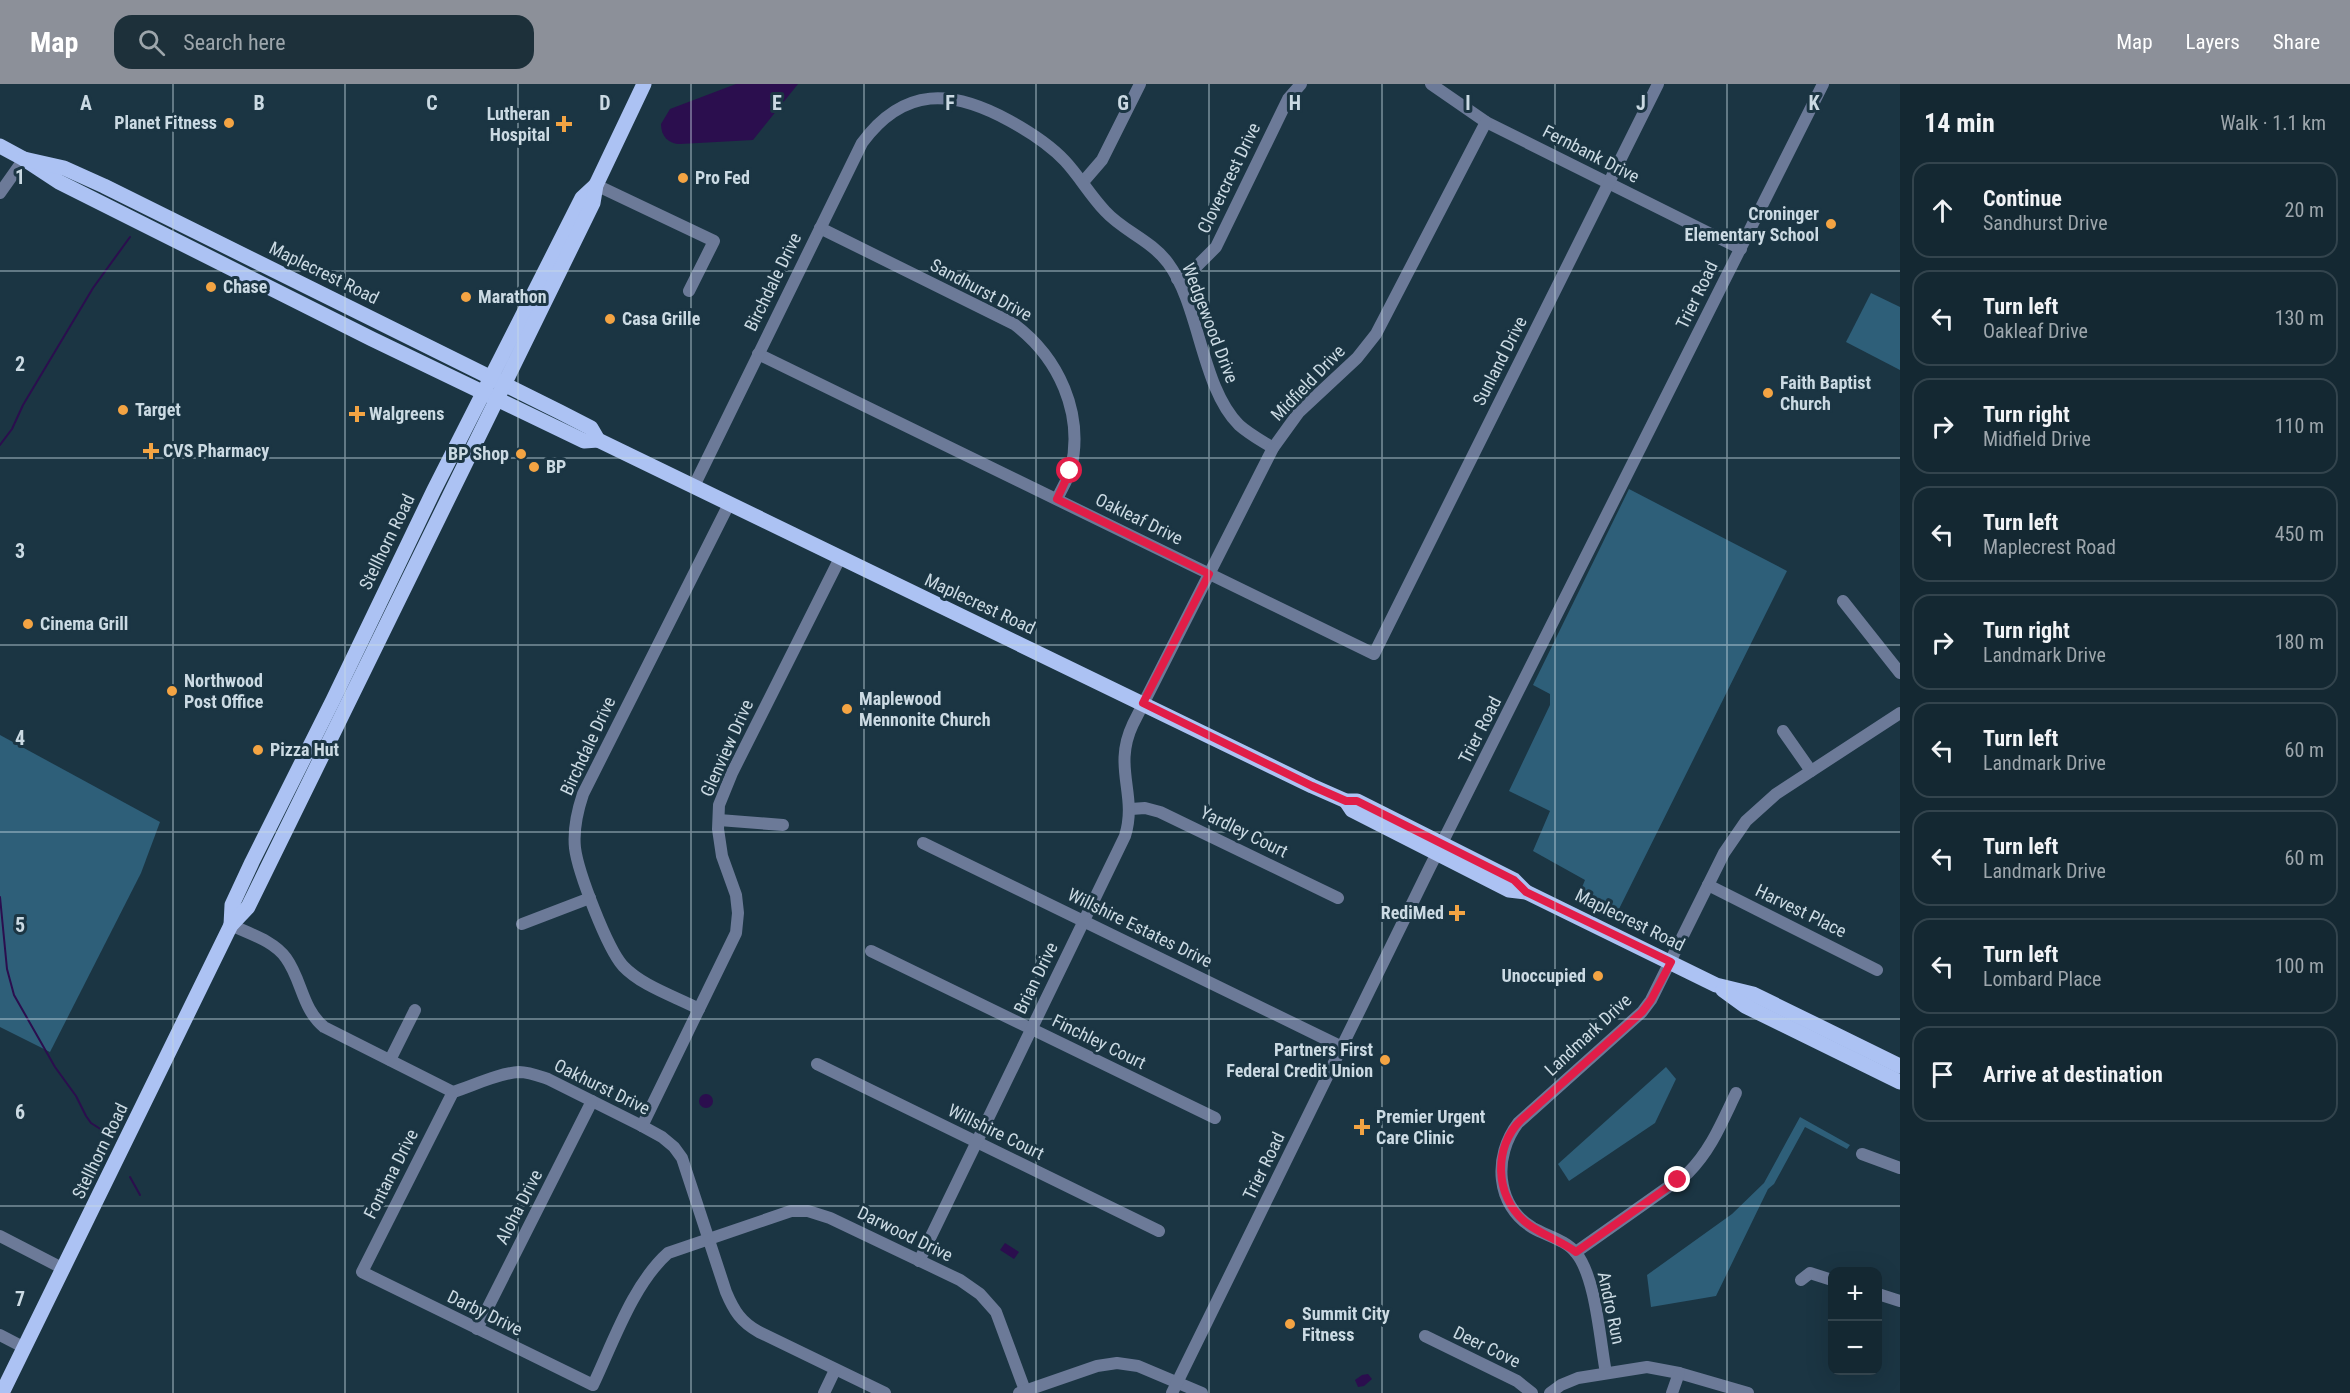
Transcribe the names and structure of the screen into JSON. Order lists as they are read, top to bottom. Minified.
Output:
{"streets":{"main road":["Maplecrest Road","Stellhorn Road"],"street":["Fernbank Drive","Clovercrest Drive","Birchdale Drive","Sandhurst Drive","Trier Road","Wedgewood Drive","Sunland Drive","Midfield Drive","Oakleaf Drive","Glenview Drive","Yardley Court","Harvest Place","Willshire Estates Drive","Brian Drive","Landmark Drive","Finchley Court","Oakhurst Drive","Willshire Court","Fontana Drive","Aloha Drive","Darwood Drive","Andro Run","Darby Drive","Deer Cove"]},"crossings":[["Fernbank Drive","Trier Road"],["Fernbank Drive","Sunland Drive"],["Fernbank Drive","Midfield Drive"],["Clovercrest Drive","Wedgewood Drive"],["Maplecrest Road","Birchdale Drive"],["Maplecrest Road","Trier Road"],["Maplecrest Road","Midfield Drive"],["Maplecrest Road","Stellhorn Road"],["Maplecrest Road","Glenview Drive"],["Maplecrest Road","Brian Drive"],["Maplecrest Road","Landmark Drive"],["Birchdale Drive","Sandhurst Drive"],["Birchdale Drive","Wedgewood Drive"],["Birchdale Drive","Oakleaf Drive"],["Birchdale Drive","Glenview Drive"],["Sandhurst Drive","Oakleaf Drive"],["Trier Road","Willshire Estates Drive"],["Wedgewood Drive","Midfield Drive"],["Sunland Drive","Oakleaf Drive"],["Midfield Drive","Oakleaf Drive"],["Midfield Drive","Brian Drive"],["Glenview Drive","Oakhurst Drive"],["Yardley Court","Brian Drive"],["Harvest Place","Landmark Drive"],["Willshire Estates Drive","Brian Drive"],["Brian Drive","Finchley Court"],["Brian Drive","Willshire Court"],["Brian Drive","Darwood Drive"],["Landmark Drive","Andro Run"],["Oakhurst Drive","Fontana Drive"],["Oakhurst Drive","Aloha Drive"],["Oakhurst Drive","Darwood Drive"],["Fontana Drive","Darby Drive"],["Aloha Drive","Darby Drive"],["Darwood Drive","Darby Drive"]],"places":{"other":["Planet Fitness","Pro Fed","Croninger Elementary School","Chase","Marathon","Casa Grille","Faith Baptist Church","Target","BP Shop","BP","Cinema Grill","Northwood Post Office","Maplewood Mennonite Church","Pizza Hut","Unoccupied","Partners First Federal Credit Union","Summit City Fitness"],"health":["Lutheran Hospital","Walgreens","CVS Pharmacy","RediMed","Premier Urgent Care Clinic"]},"page":{"header":"Map","search":"Search here","nav":["Map","Layers","Share"],"heading":["14 min","Walk · 1.1 km"],"list":[["Continue","Sandhurst Drive","20 m"],["Turn left","Oakleaf Drive","130 m"],["Turn right","Midfield Drive","110 m"],["Turn left","Maplecrest Road","450 m"],["Turn right","Landmark Drive","180 m"],["Turn left","Landmark Drive","60 m"],["Turn left","Landmark Drive","60 m"],["Turn left","Lombard Place","100 m"],"Arrive at destination"],"map_buttons":["+","−"]},"grid":{"columns":["A","B","C","D","E","F","G","H","I","J","K"],"rows":["1","2","3","4","5","6","7"]}}
